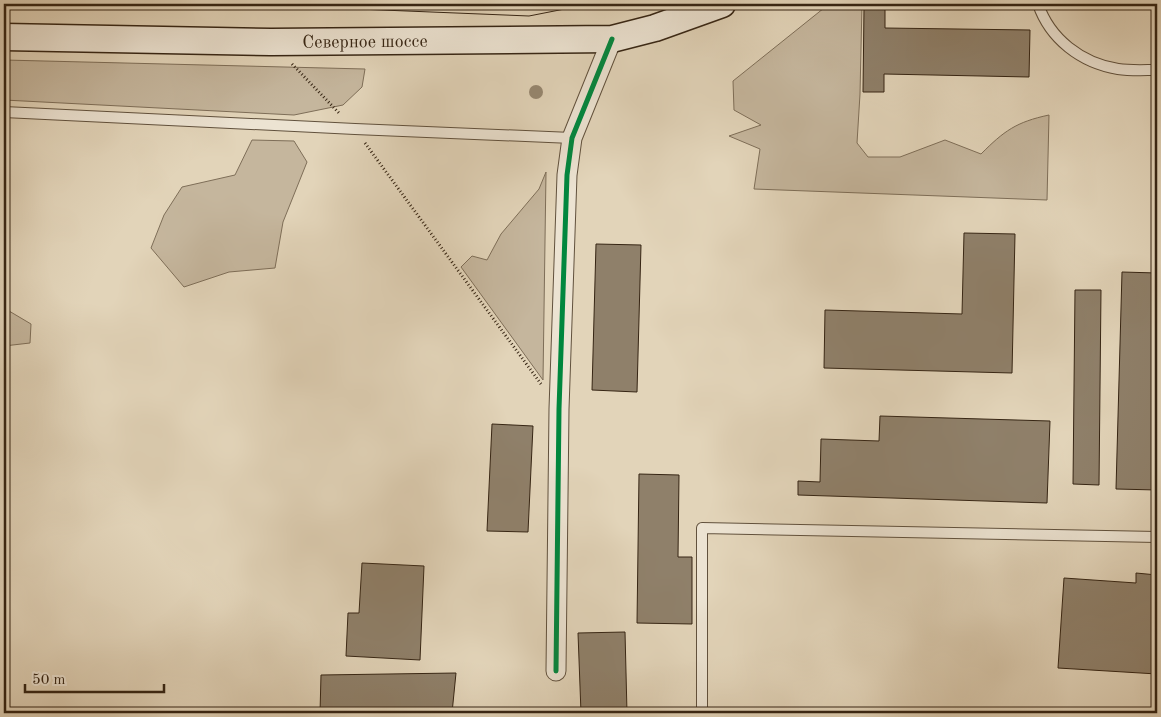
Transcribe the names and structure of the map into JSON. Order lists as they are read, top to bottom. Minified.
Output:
{"streets":{"main road":["Северное шоссе"]},"scale_bar":"50 m"}
